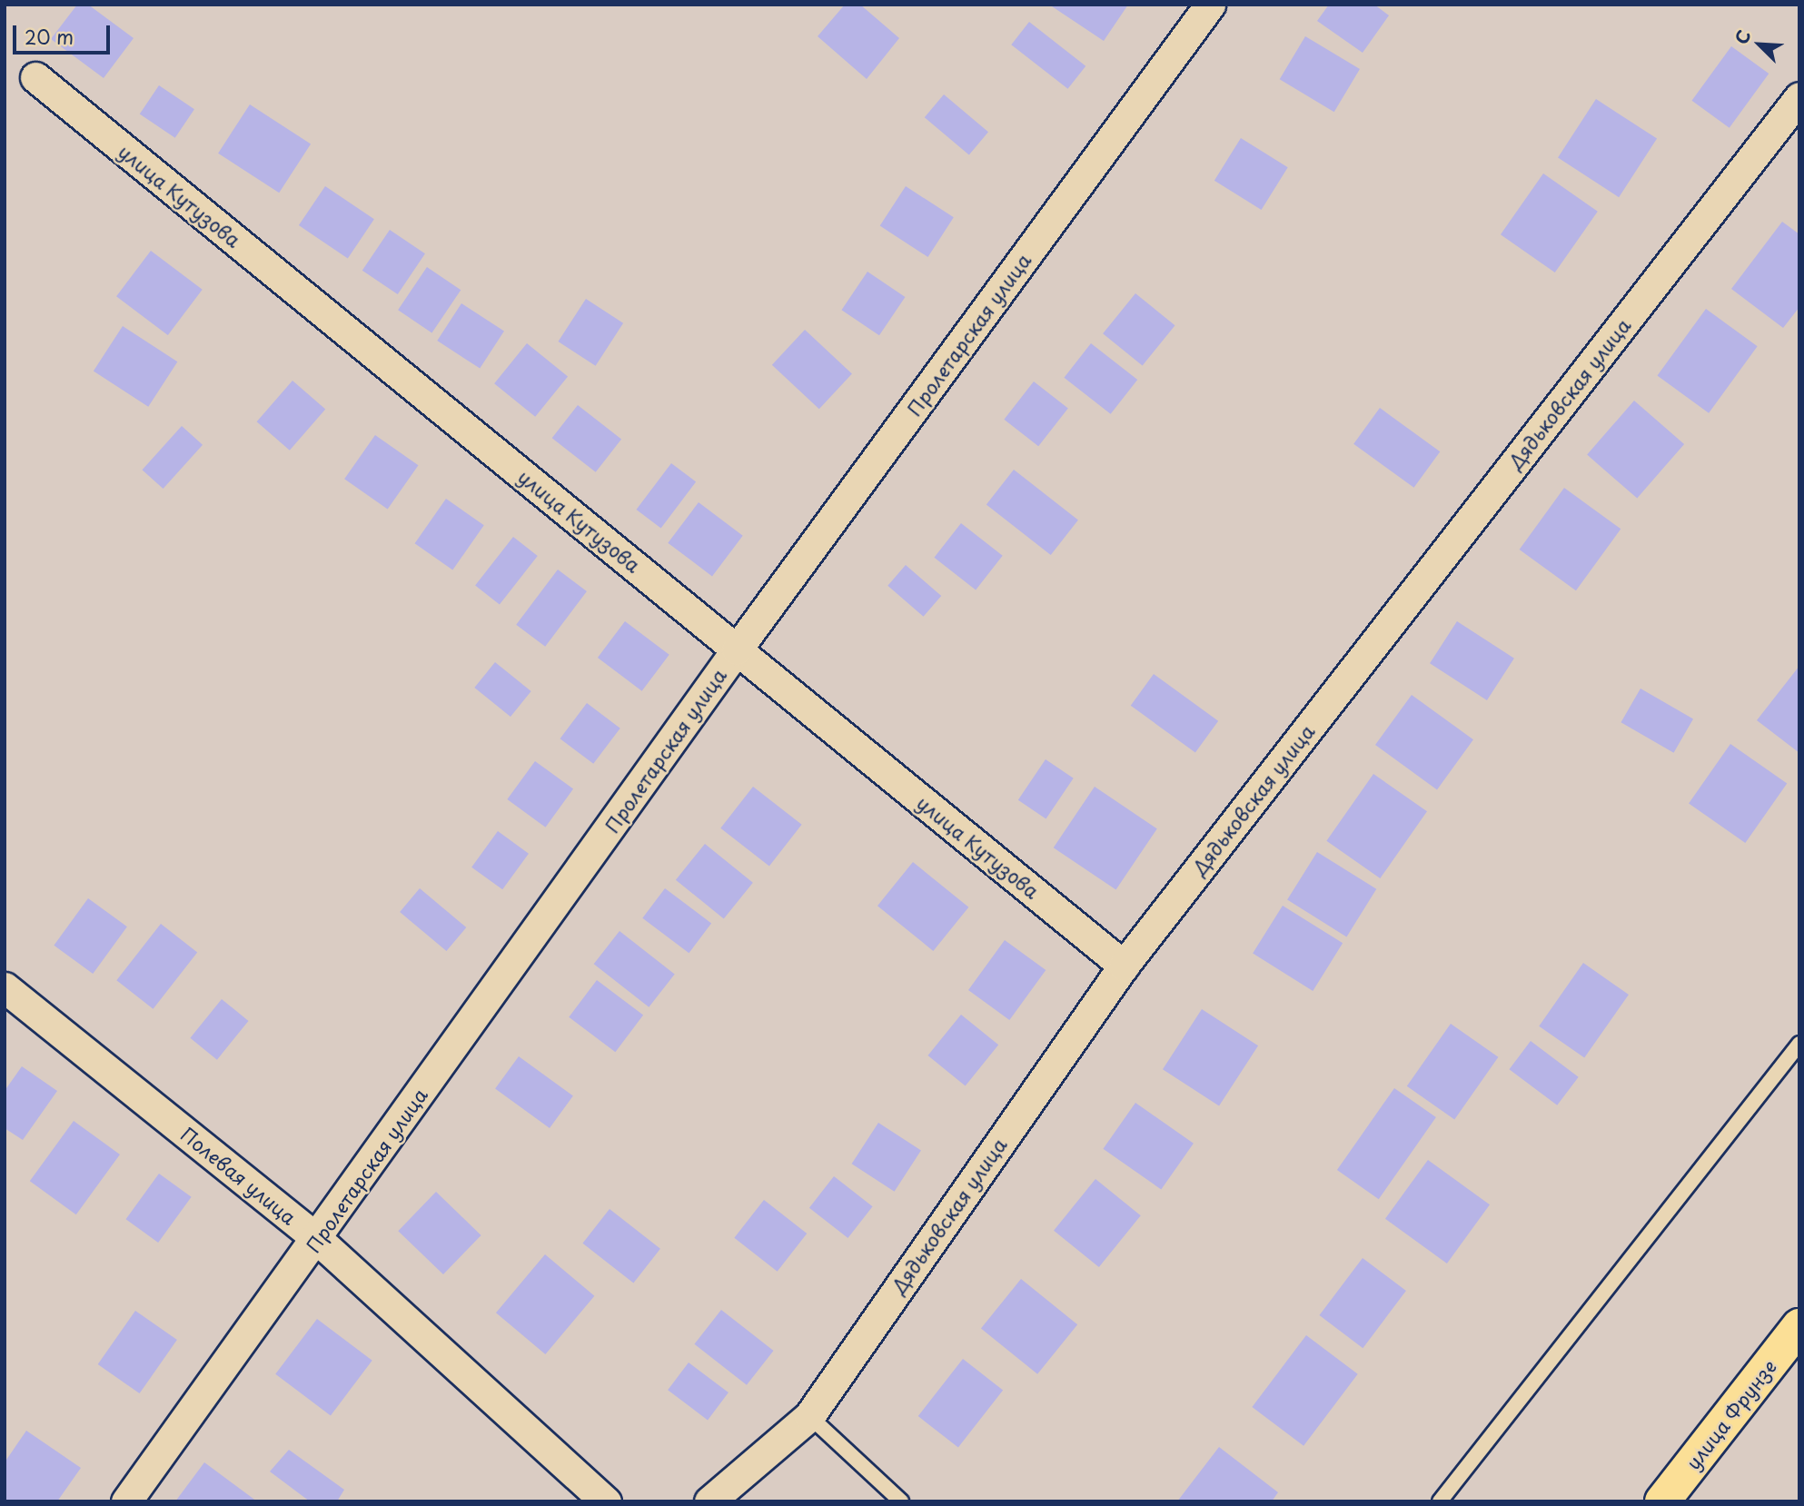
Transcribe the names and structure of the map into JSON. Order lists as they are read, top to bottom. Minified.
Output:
{"streets":{"main road":["улица Фрунзе"],"street":["улица Кутузова","Пролетарская улица","Дядьковская улица","Полевая улица"]},"crossings":[["улица Кутузова","Пролетарская улица"],["улица Кутузова","Дядьковская улица"],["Пролетарская улица","Полевая улица"]],"scale_bar":"20 m","north":"top left"}
